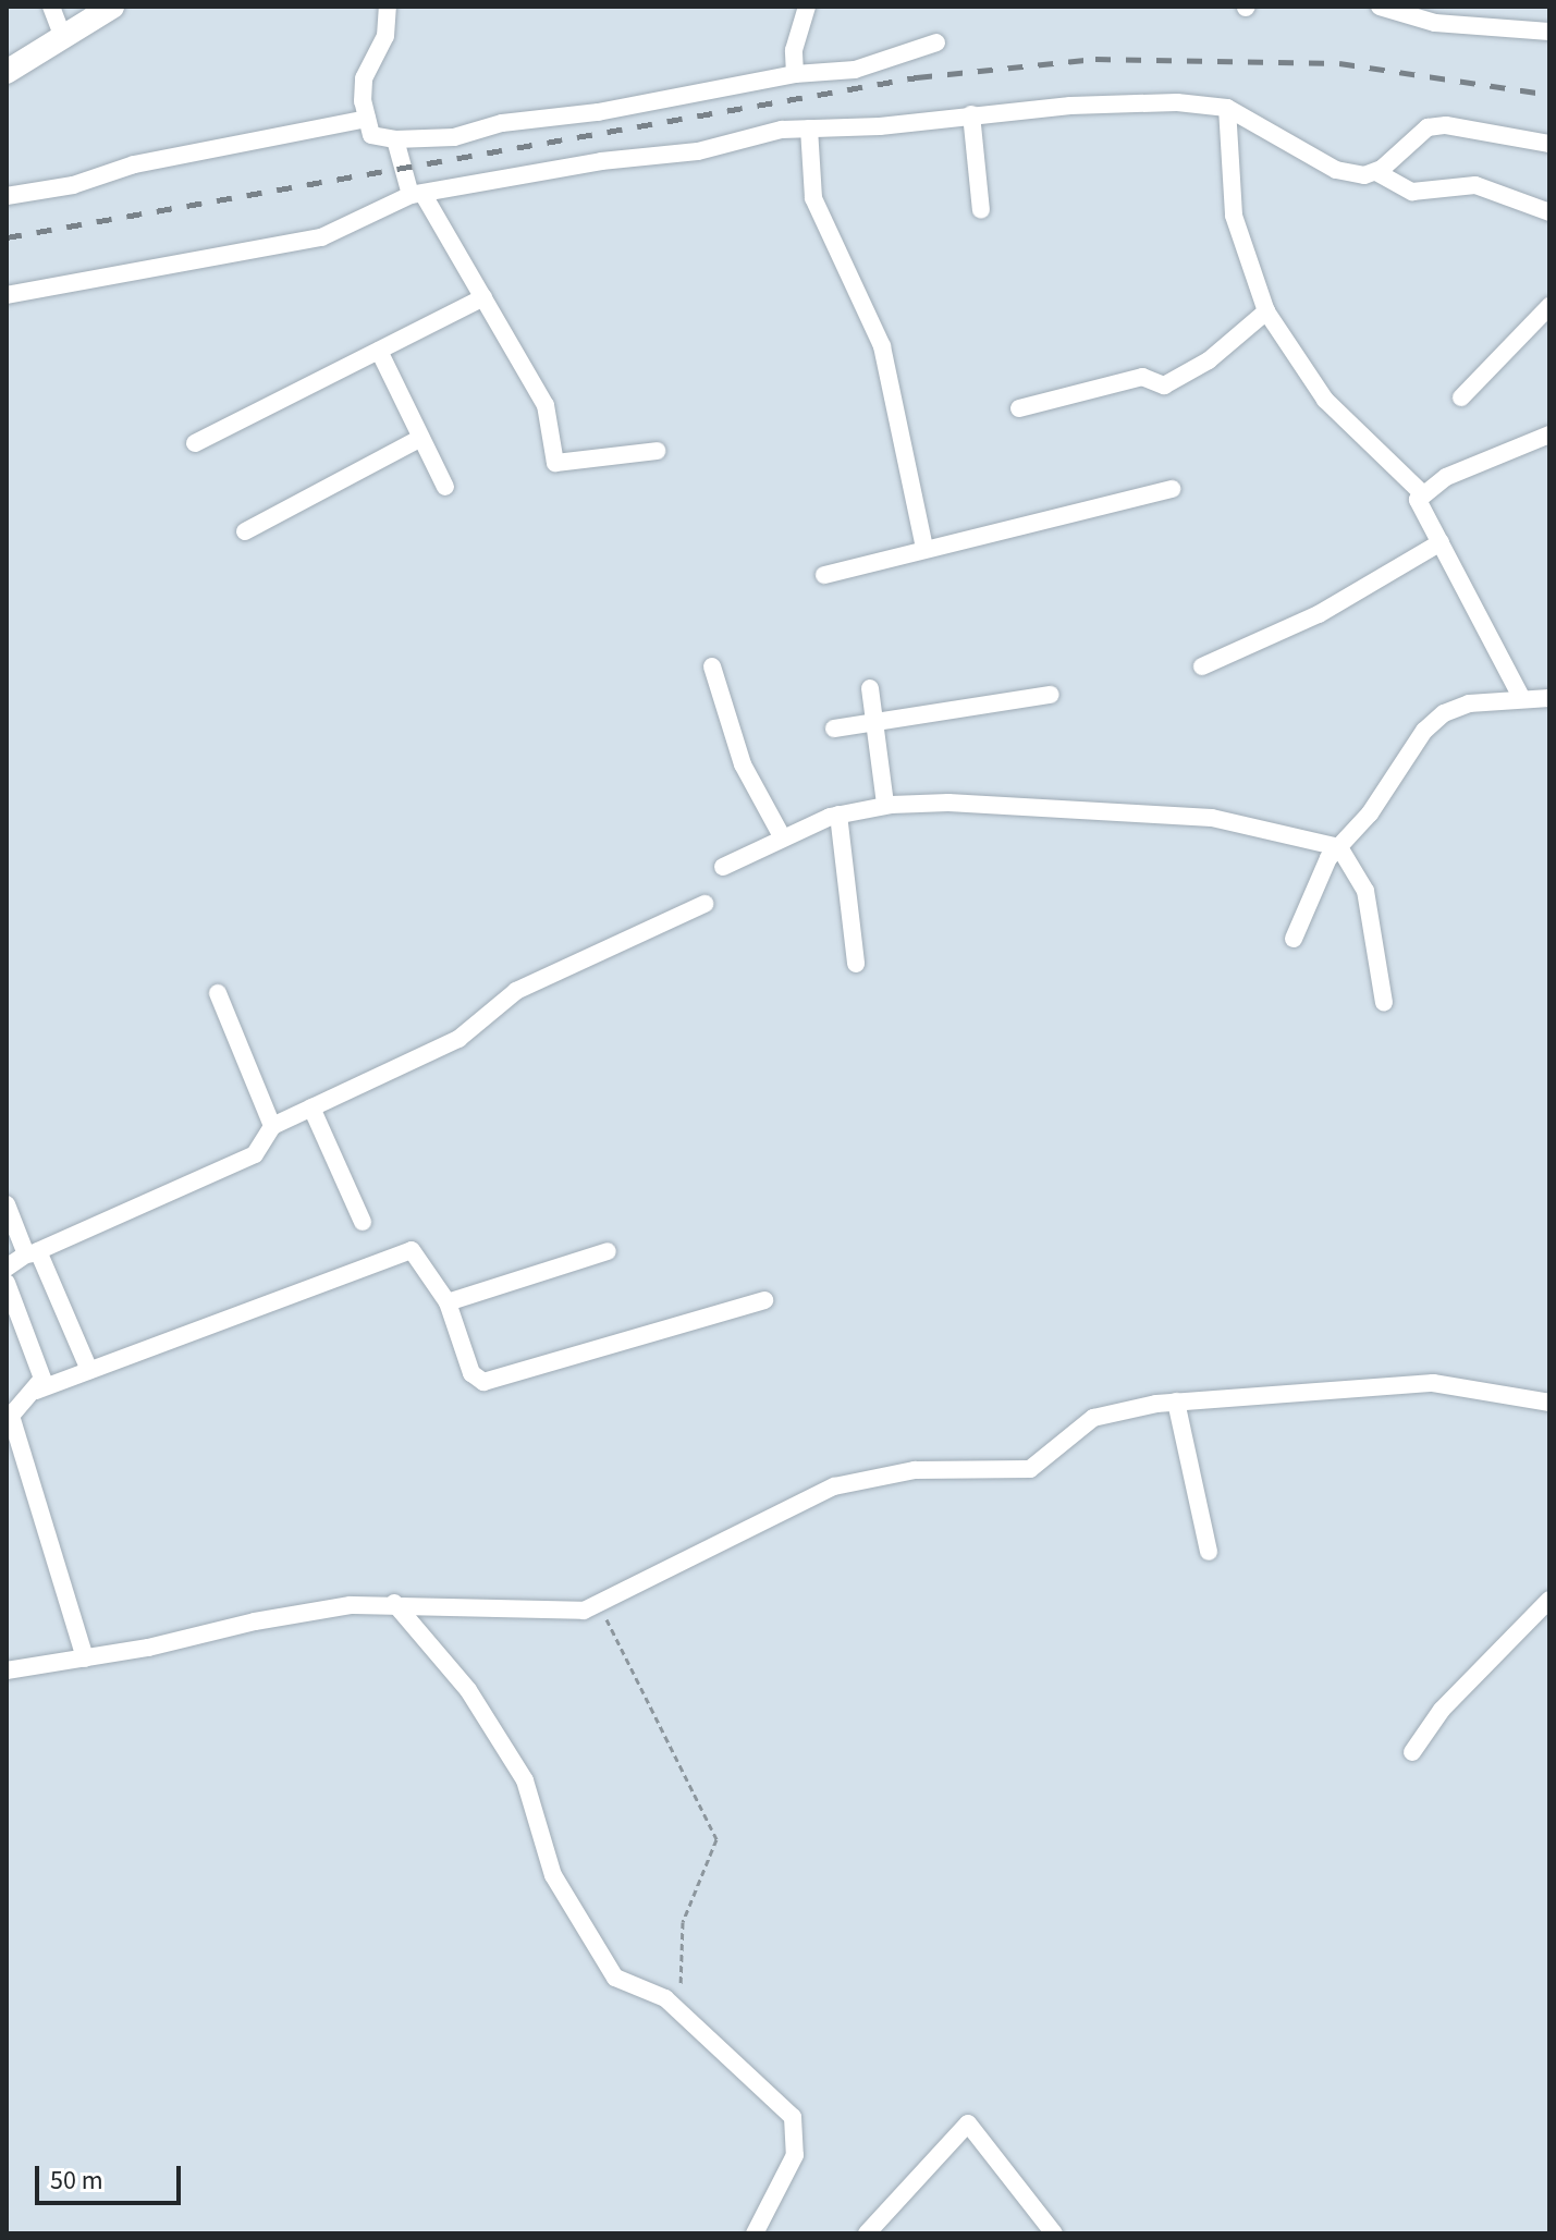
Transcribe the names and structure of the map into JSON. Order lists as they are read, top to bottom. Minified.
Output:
{"scale_bar":"50 m"}
